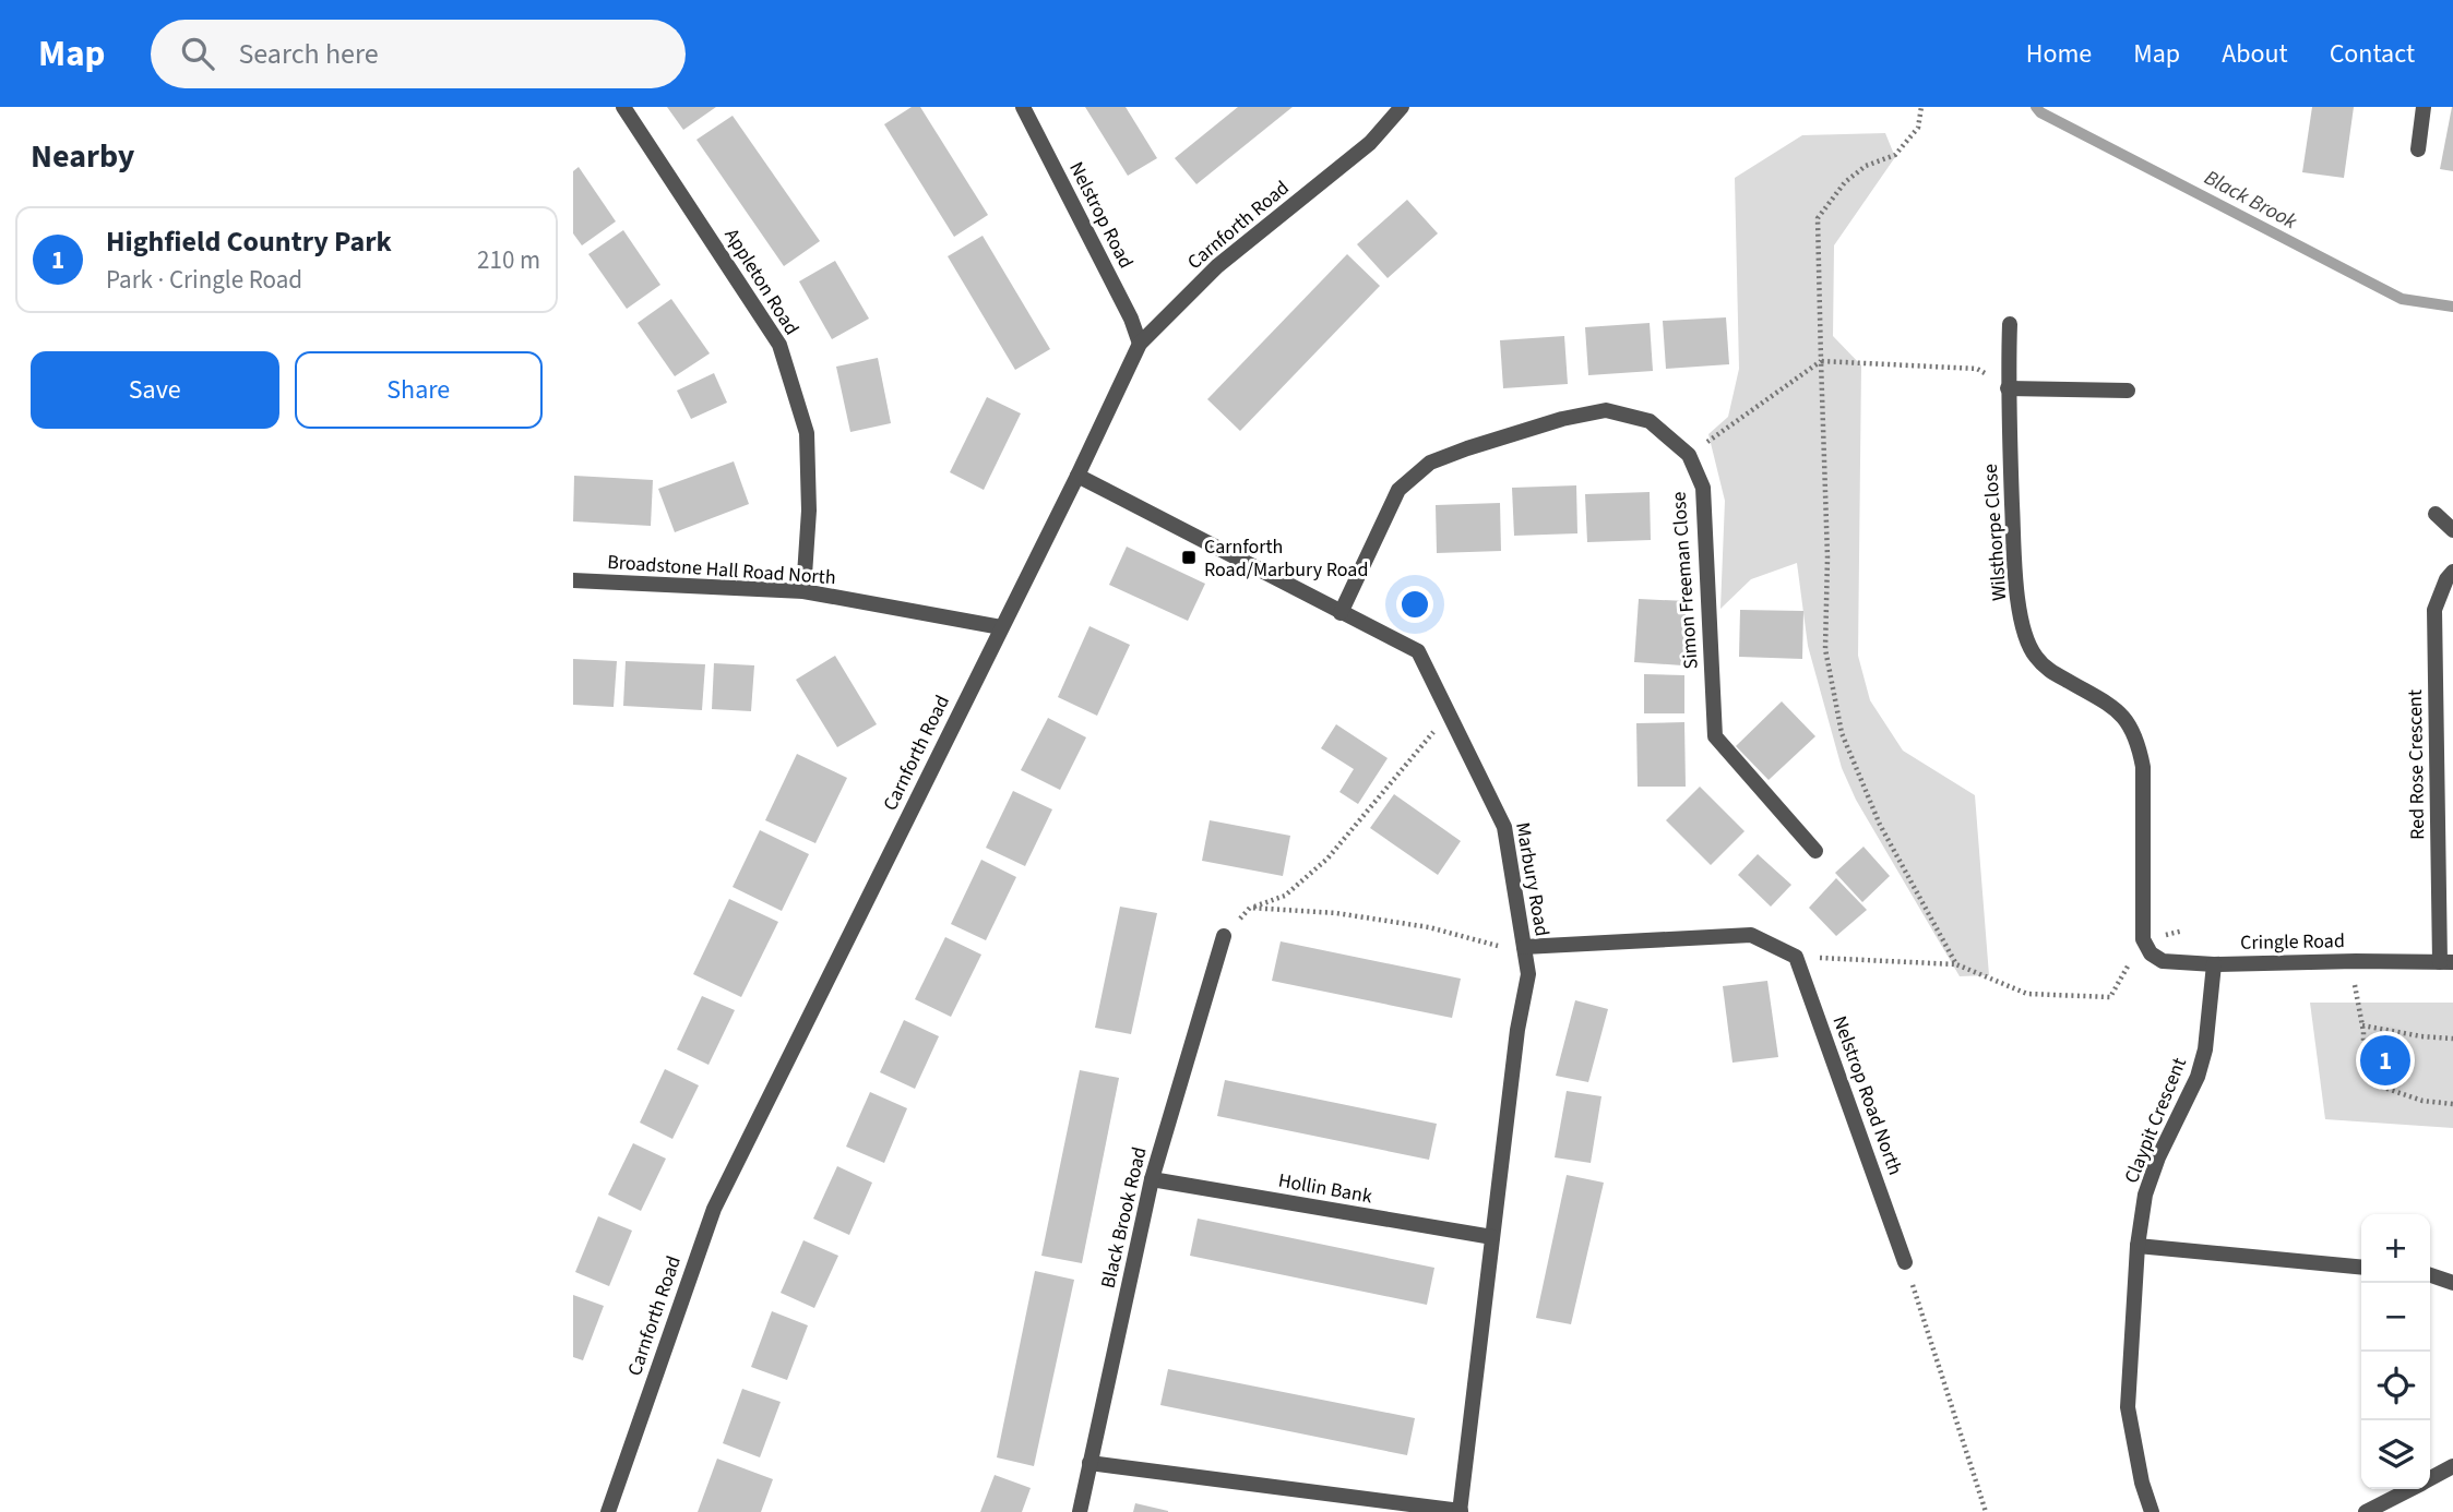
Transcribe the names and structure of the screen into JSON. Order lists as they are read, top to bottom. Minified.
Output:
{"streets":{"street":["Nelstrop Road","Carnforth Road","Appleton Road","Wilsthorpe Close","Broadstone Hall Road North","Simon Freeman Close","Red Rose Crescent","Marbury Road","Cringle Road","Nelstrop Road North","Claypit Crescent","Hollin Bank","Black Brook Road"]},"crossings":[["Nelstrop Road","Carnforth Road"],["Carnforth Road","Broadstone Hall Road North"],["Carnforth Road","Marbury Road"],["Appleton Road","Broadstone Hall Road North"],["Wilsthorpe Close","Cringle Road"],["Simon Freeman Close","Marbury Road"],["Red Rose Crescent","Cringle Road"],["Marbury Road","Hollin Bank"],["Cringle Road","Claypit Crescent"],["Hollin Bank","Black Brook Road"]],"water":["Black Brook"],"places":{"transit":["Carnforth Road/Marbury Road"]},"page":{"header":"Map","search":"Search here","nav":["Home","Map","About","Contact"],"heading":"Nearby","list":[{"mark":"1","name":"Highfield Country Park","note":"Park · Cringle Road","value":"210 m"}],"buttons":["Save","Share"],"pins":"1","map_buttons":["+","−"]}}
